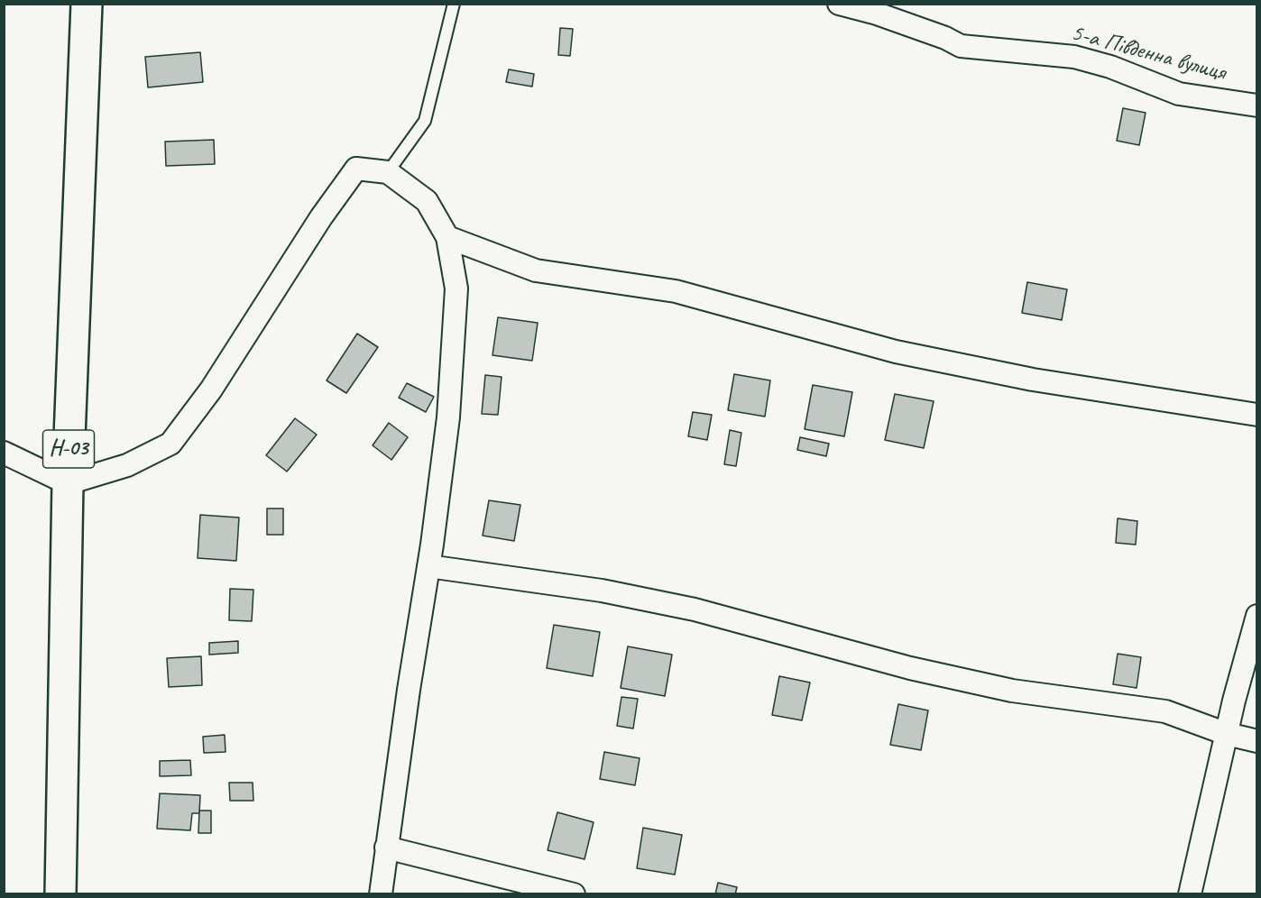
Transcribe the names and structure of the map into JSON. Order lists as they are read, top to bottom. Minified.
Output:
{"streets":{"main road":["Н-03"],"street":["5-а Південна вулиця"]}}
